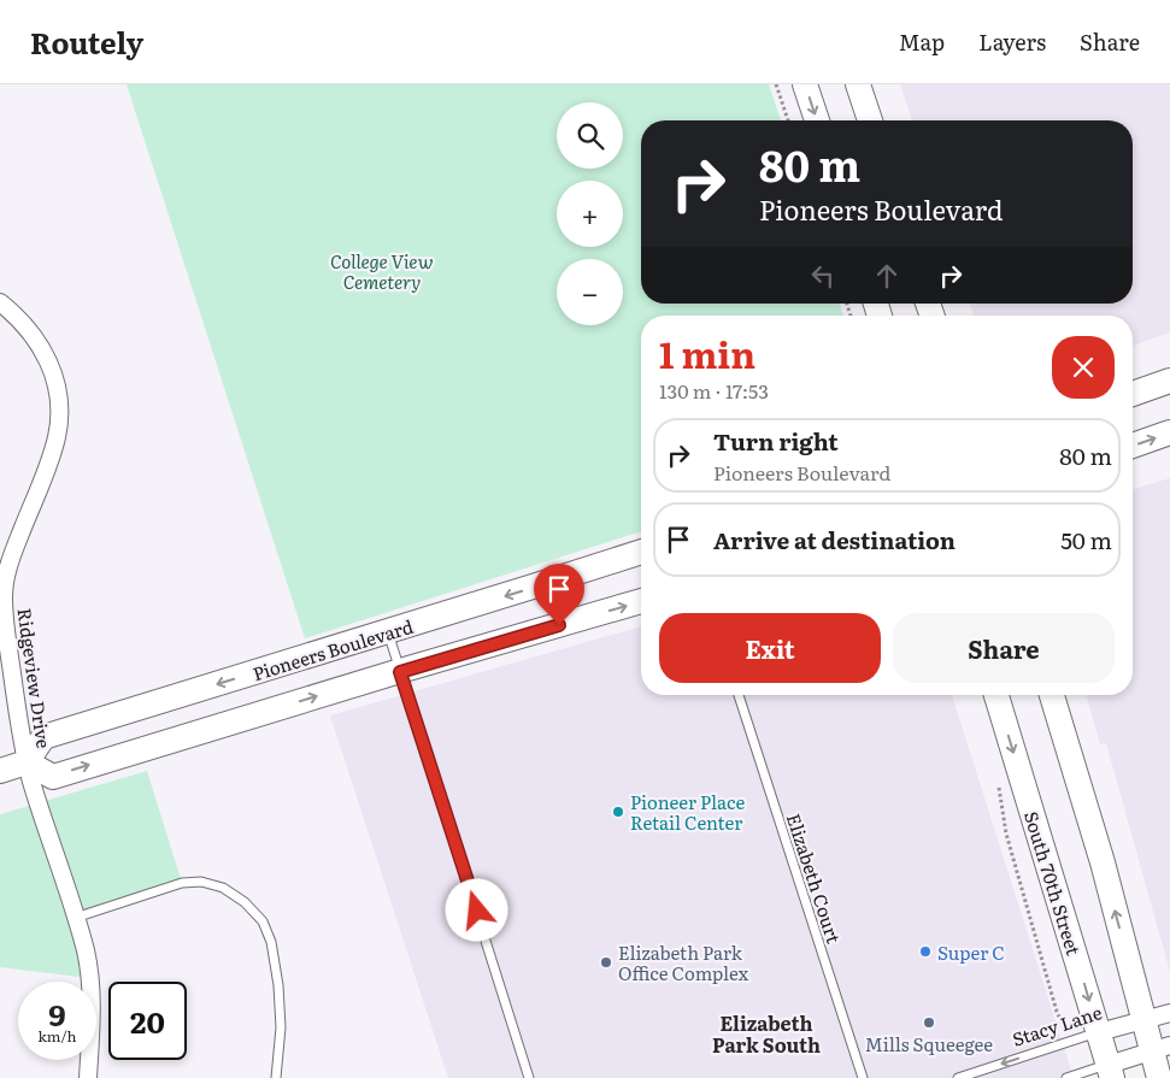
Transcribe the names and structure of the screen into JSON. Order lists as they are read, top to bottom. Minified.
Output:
{"streets":{"main road":["Pioneers Boulevard","South 70th Street"],"street":["Ridgeview Drive","Stacy Lane"],"lane":["Elizabeth Court"]},"crossings":[["Pioneers Boulevard","Ridgeview Drive"],["South 70th Street","Stacy Lane"]],"one_way":["Stacy Lane"],"districts":["Elizabeth Park South"],"parks":["College View Cemetery"],"places":["Pioneer Place Retail Center","Super C","Elizabeth Park Office Complex","Mills Squeegee"],"page":{"header":"Routely","nav":["Map","Layers","Share"],"map_buttons":["+","−"],"turn":["80 m","Pioneers Boulevard"],"heading":["1 min","130 m · 17:53"],"list":[{"name":"Turn right","note":"Pioneers Boulevard","value":"80 m"},{"name":"Arrive at destination","value":"50 m"}],"buttons":["Exit","Share"],"speed":"9 km/h","limit":"20"}}
